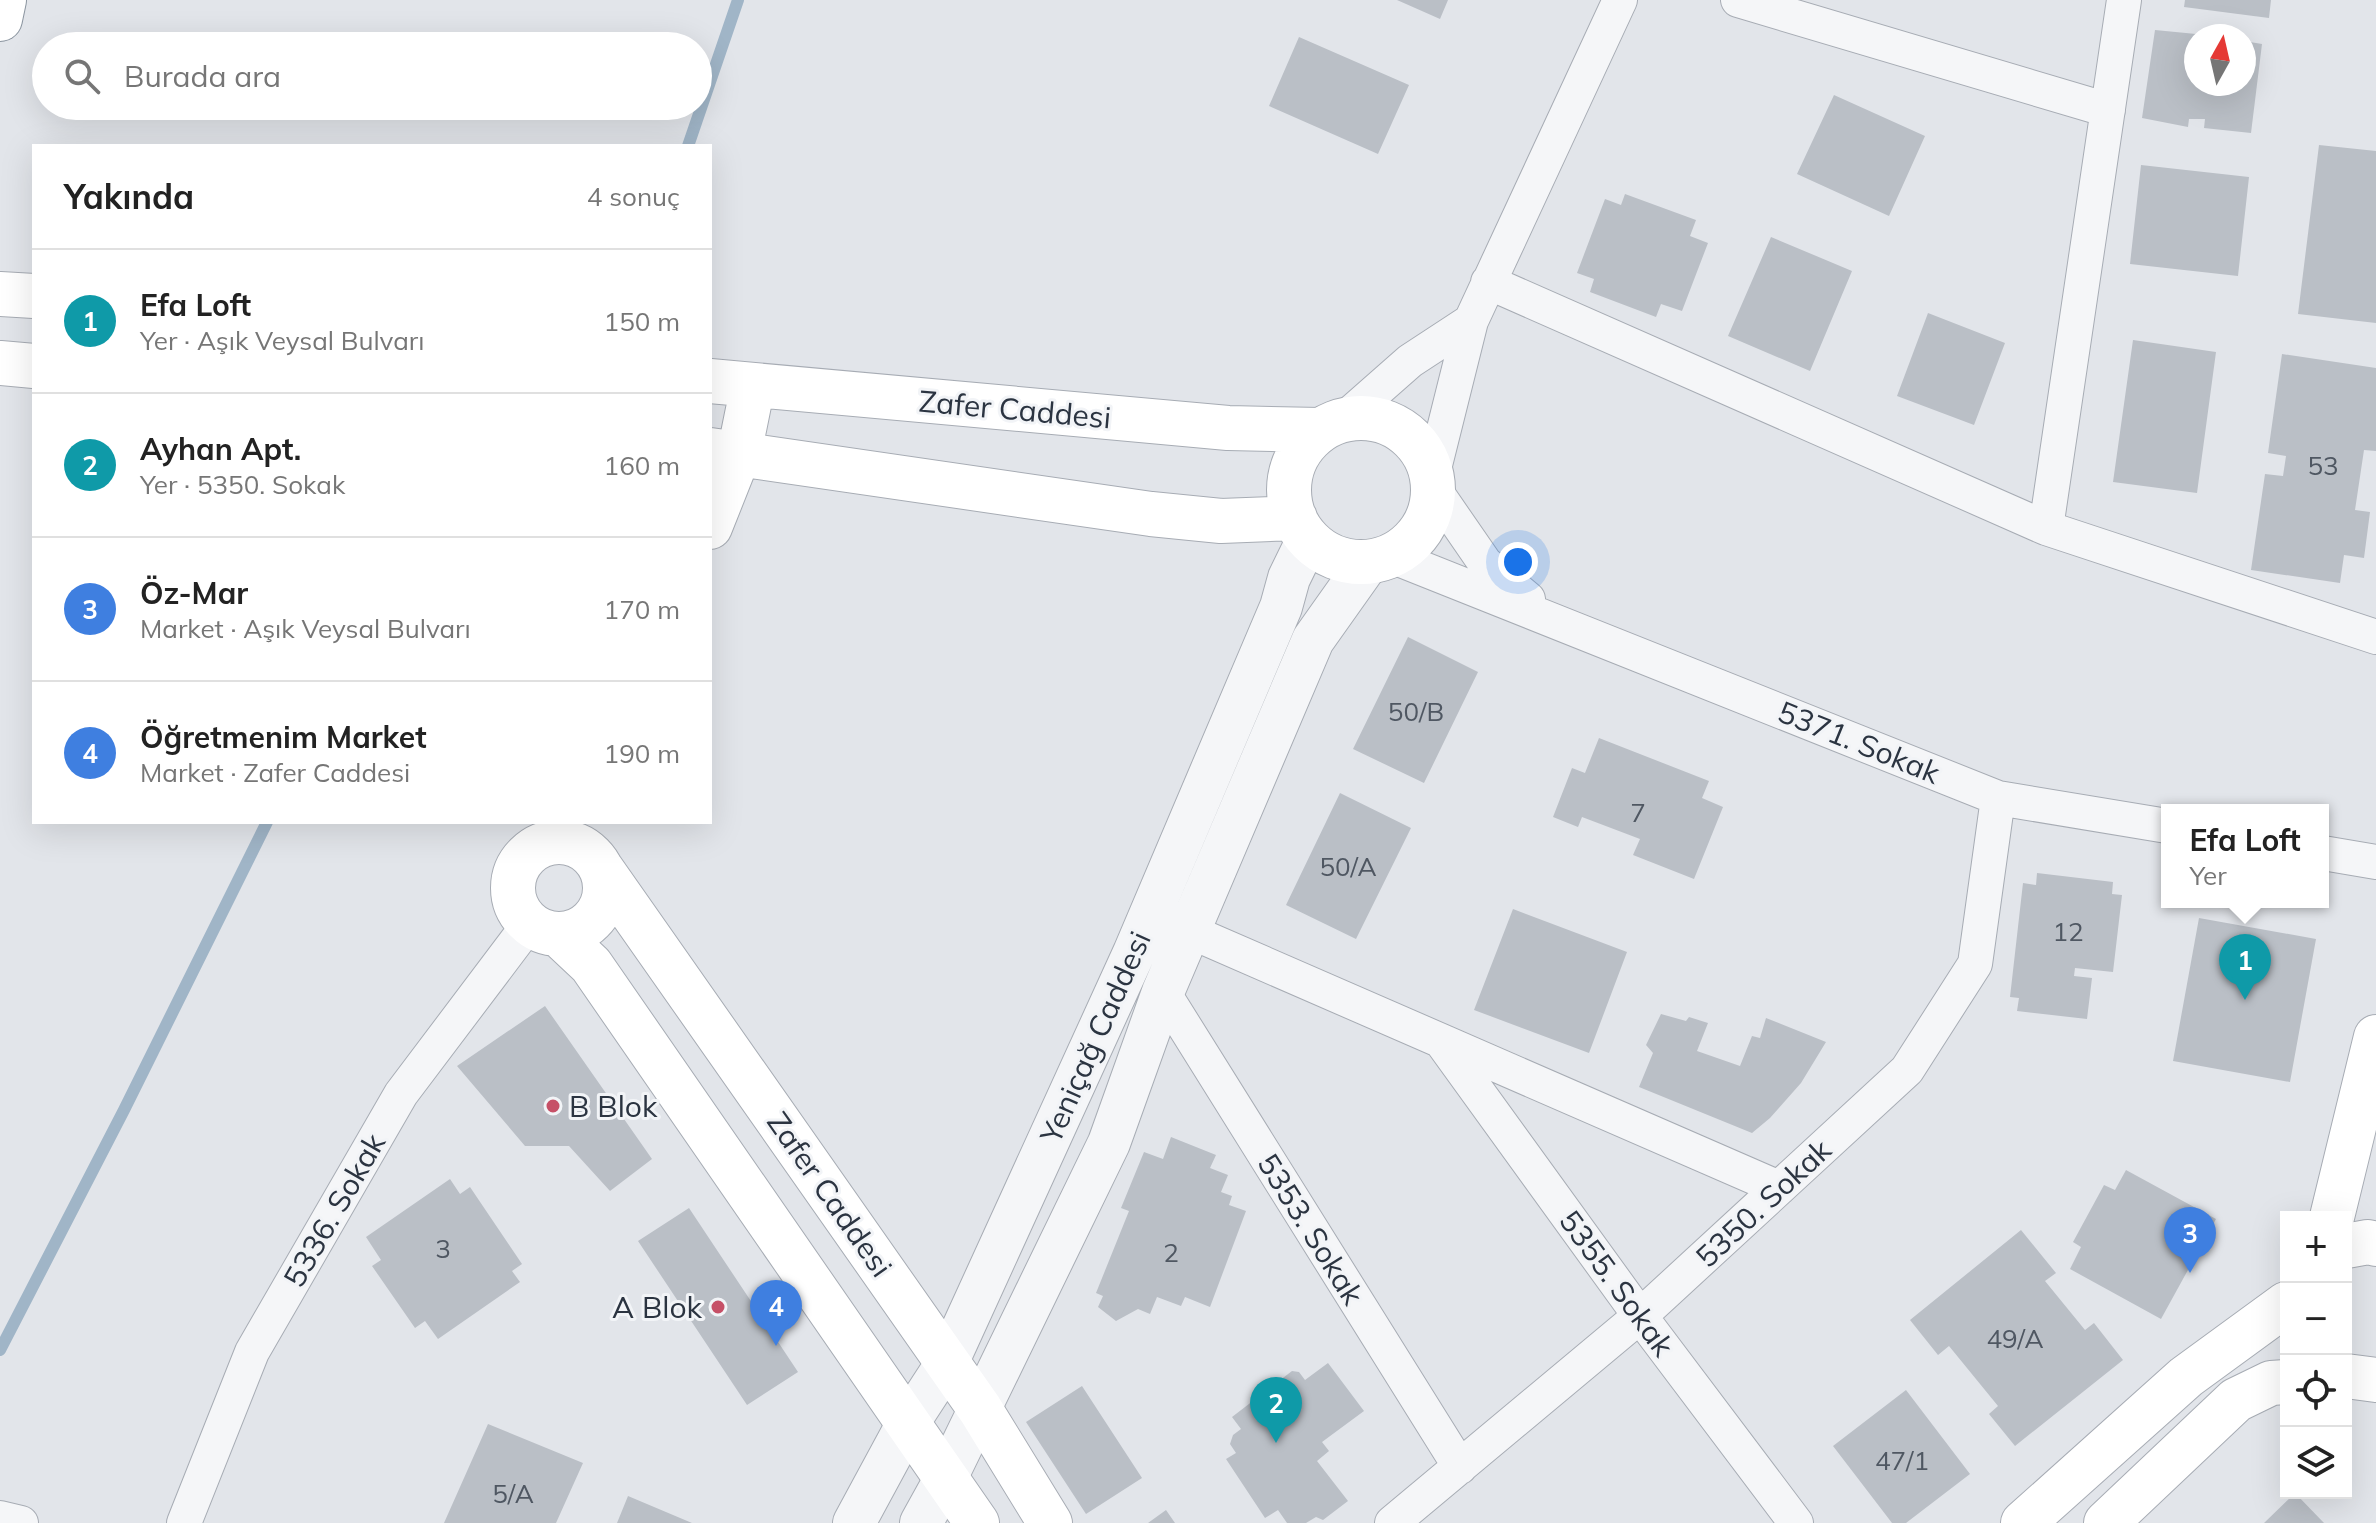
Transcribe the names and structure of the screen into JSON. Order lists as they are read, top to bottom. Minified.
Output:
{"streets":{"main road":["Zafer Caddesi"],"street":["5371. Sokak","Yeniçağ Caddesi","5350. Sokak","5336. Sokak","5353. Sokak","5355. Sokak"]},"crossings":[["Zafer Caddesi","5371. Sokak"],["Zafer Caddesi","Yeniçağ Caddesi"],["Zafer Caddesi","5336. Sokak"],["5371. Sokak","Yeniçağ Caddesi"],["5371. Sokak","5350. Sokak"],["Yeniçağ Caddesi","5353. Sokak"],["5350. Sokak","5353. Sokak"],["5350. Sokak","5355. Sokak"]],"places":["B Blok","A Blok"],"house_numbers":["53","50/B","7","50/A","12","3","2","49/A","47/1","5/A"],"north":"top","page":{"search":"Burada ara","heading":["Yakında","4 sonuç"],"list":[{"mark":"1","name":"Efa Loft","note":"Yer · Aşık Veysal Bulvarı","value":"150 m"},{"mark":"2","name":"Ayhan Apt.","note":"Yer · 5350. Sokak","value":"160 m"},{"mark":"3","name":"Öz-Mar","note":"Market · Aşık Veysal Bulvarı","value":"170 m"},{"mark":"4","name":"Öğretmenim Market","note":"Market · Zafer Caddesi","value":"190 m"}],"popup":["Efa Loft","Yer"],"pins":["1","3","4","2"],"map_buttons":["+","−"]}}
